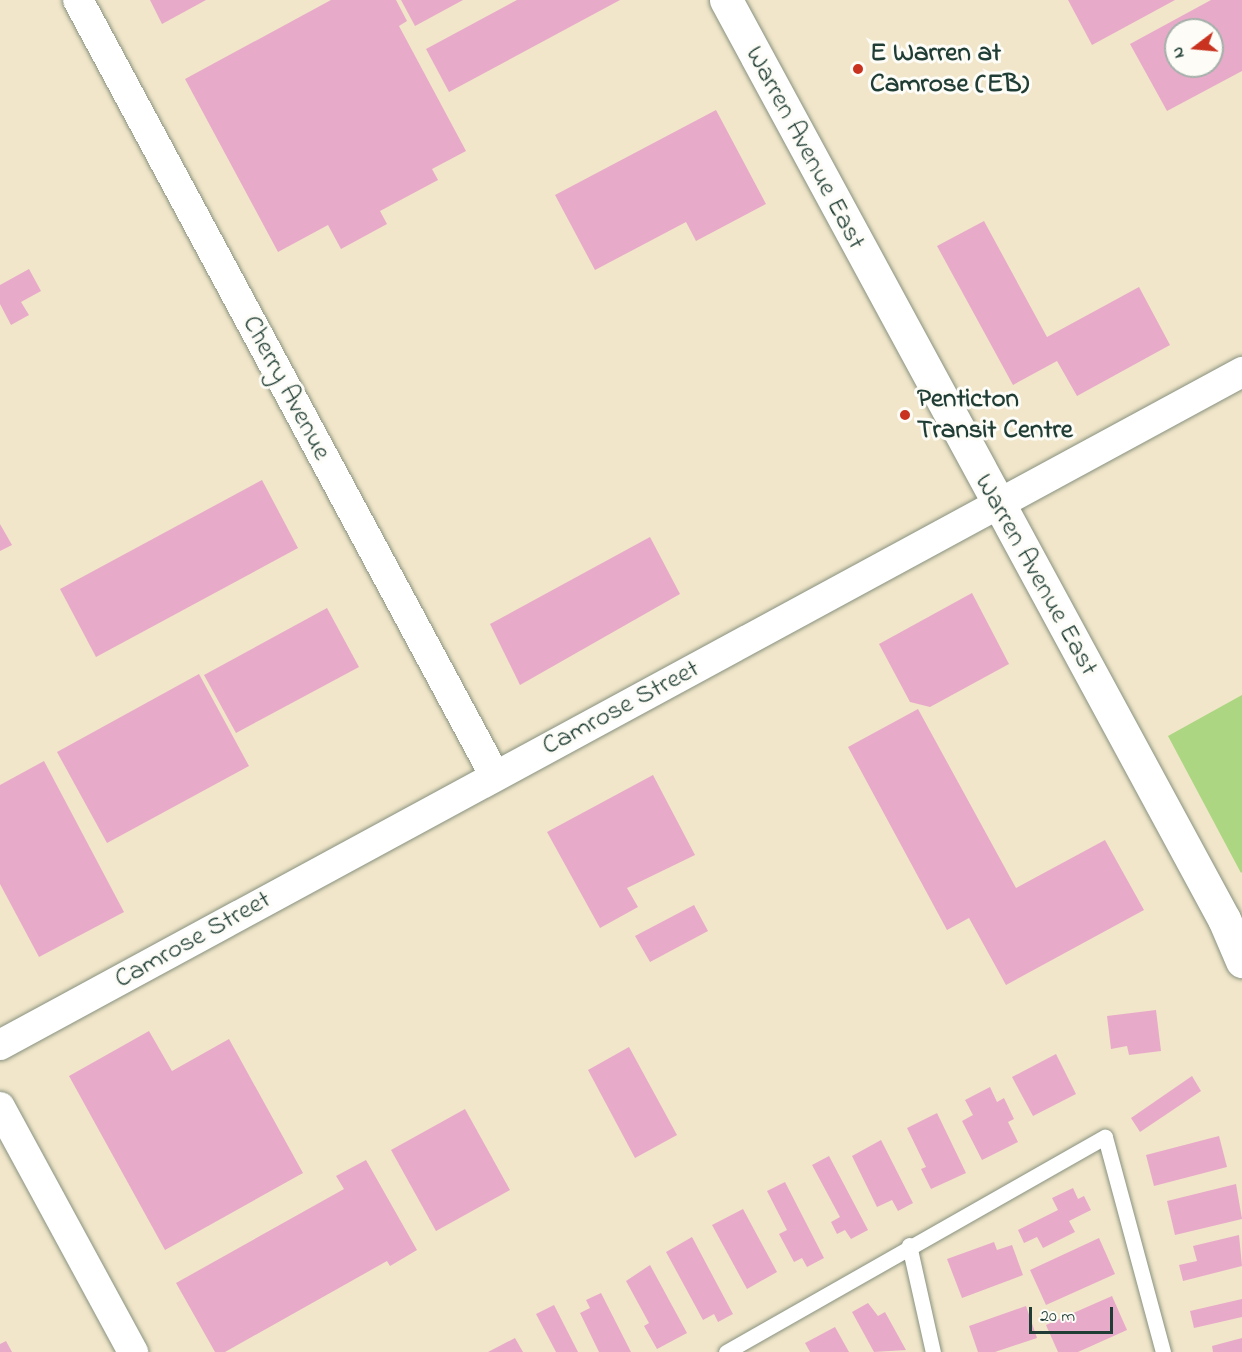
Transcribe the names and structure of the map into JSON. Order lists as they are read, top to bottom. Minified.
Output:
{"streets":{"street":["Warren Avenue East","Cherry Avenue","Camrose Street"]},"crossings":[["Warren Avenue East","Camrose Street"],["Cherry Avenue","Camrose Street"]],"places":["E Warren at Camrose (EB)","Penticton Transit Centre"],"scale_bar":"20 m","north":"left"}
